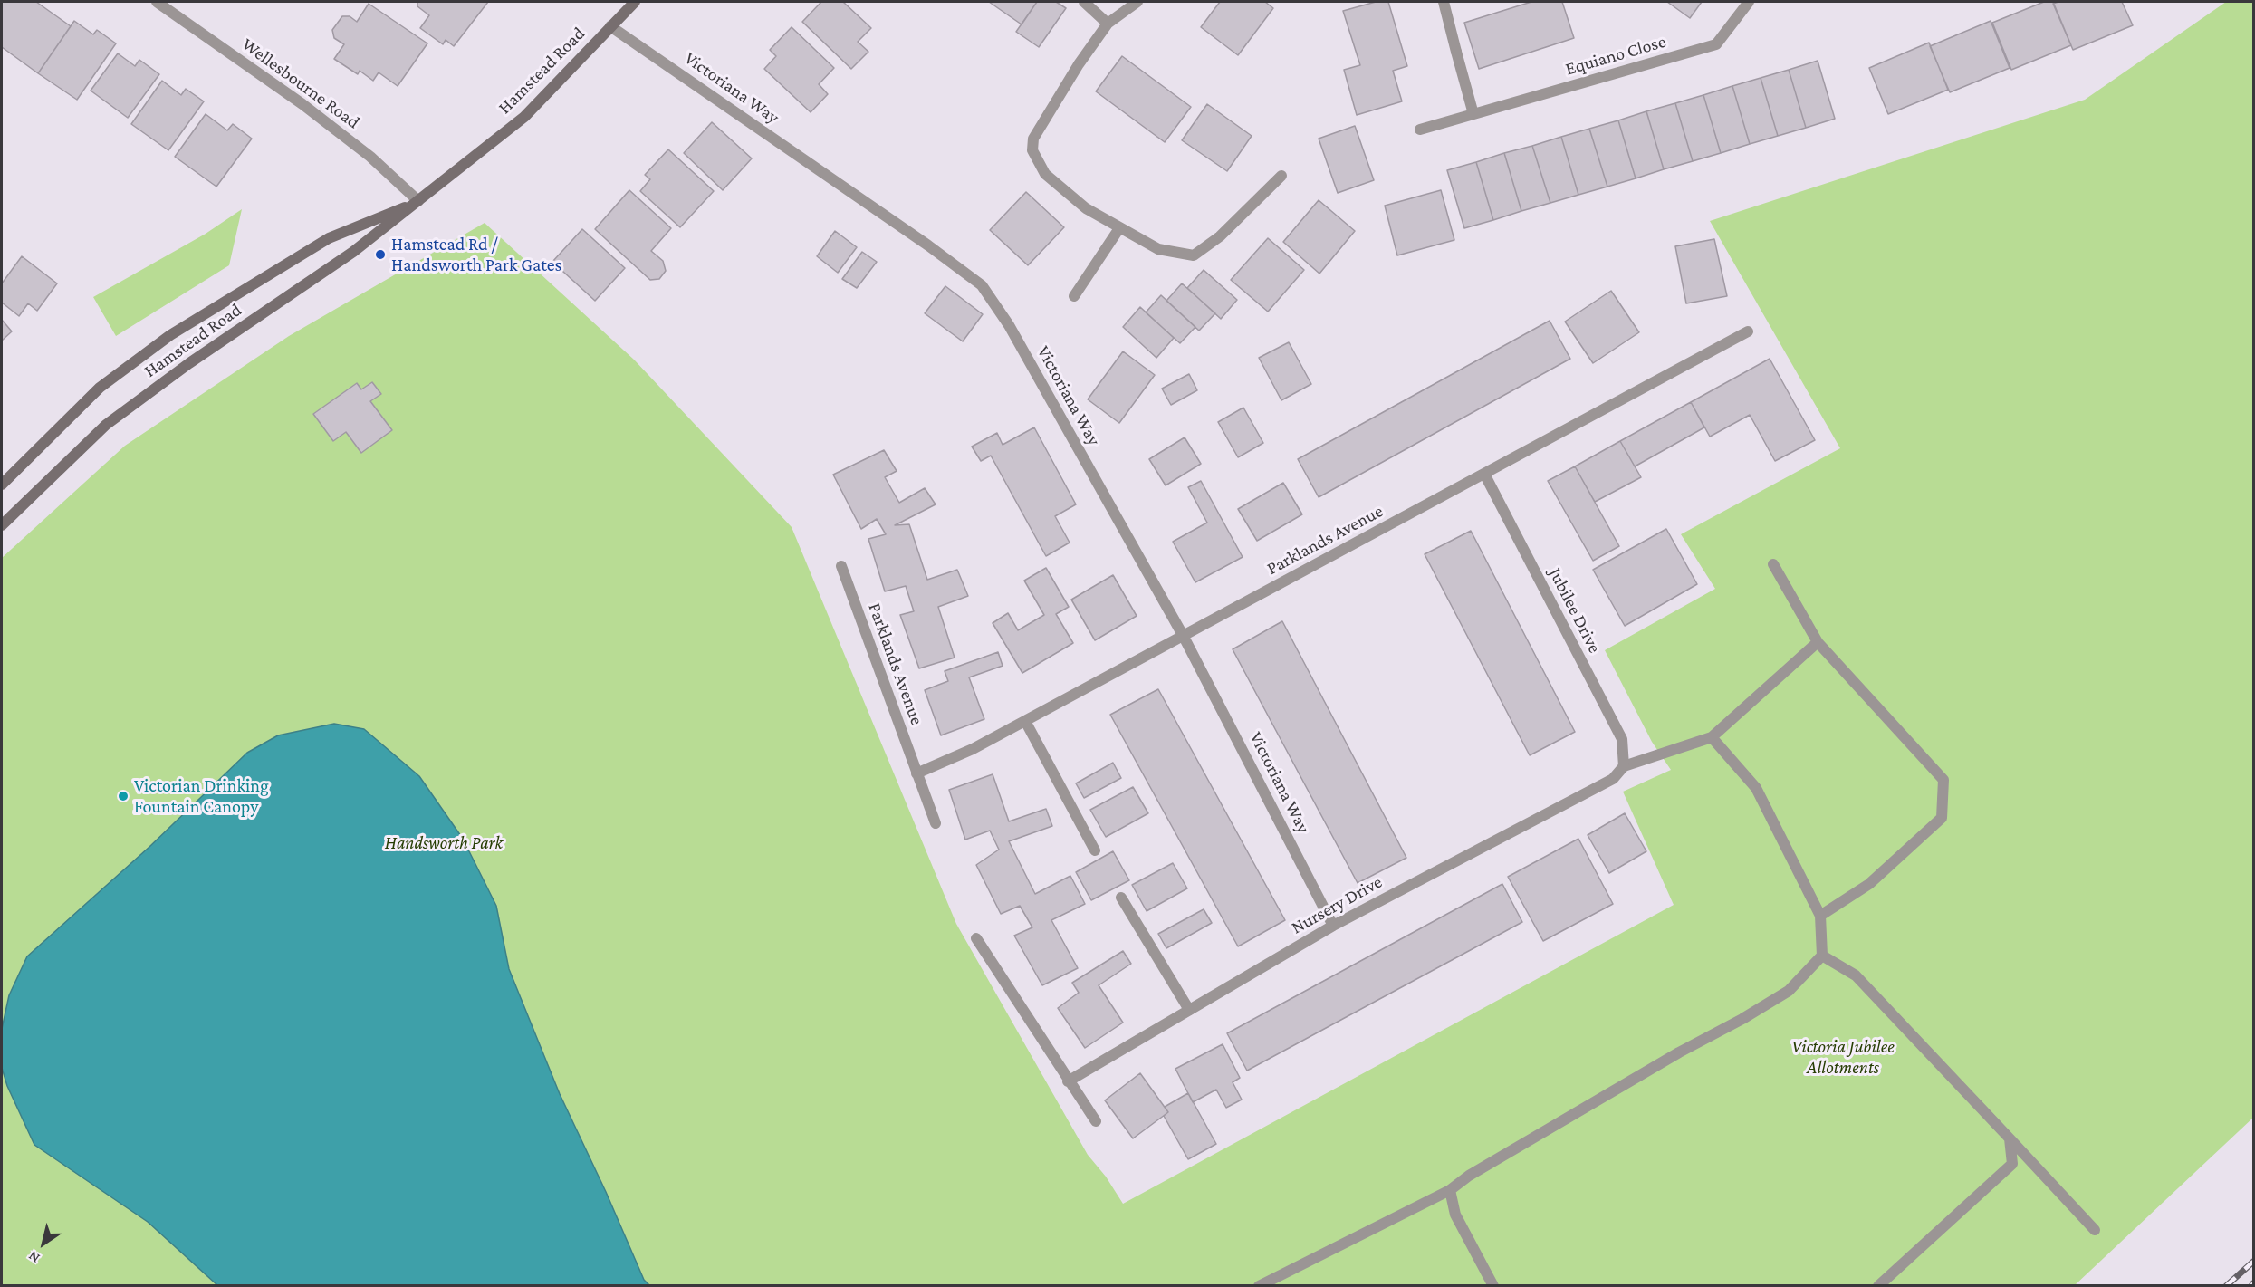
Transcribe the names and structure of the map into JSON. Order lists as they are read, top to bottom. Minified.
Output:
{"streets":{"main road":["Hamstead Road"],"street":["Equiano Close","Wellesbourne Road","Victoriana Way","Parklands Avenue","Jubilee Drive","Nursery Drive"]},"crossings":[["Hamstead Road","Wellesbourne Road"],["Hamstead Road","Victoriana Way"],["Victoriana Way","Parklands Avenue"],["Victoriana Way","Nursery Drive"],["Parklands Avenue","Jubilee Drive"],["Jubilee Drive","Nursery Drive"]],"parks":["Handsworth Park","Victoria Jubilee Allotments"],"places":["Hamstead Rd / Handsworth Park Gates","Victorian Drinking Fountain Canopy"],"north":"bottom left"}
